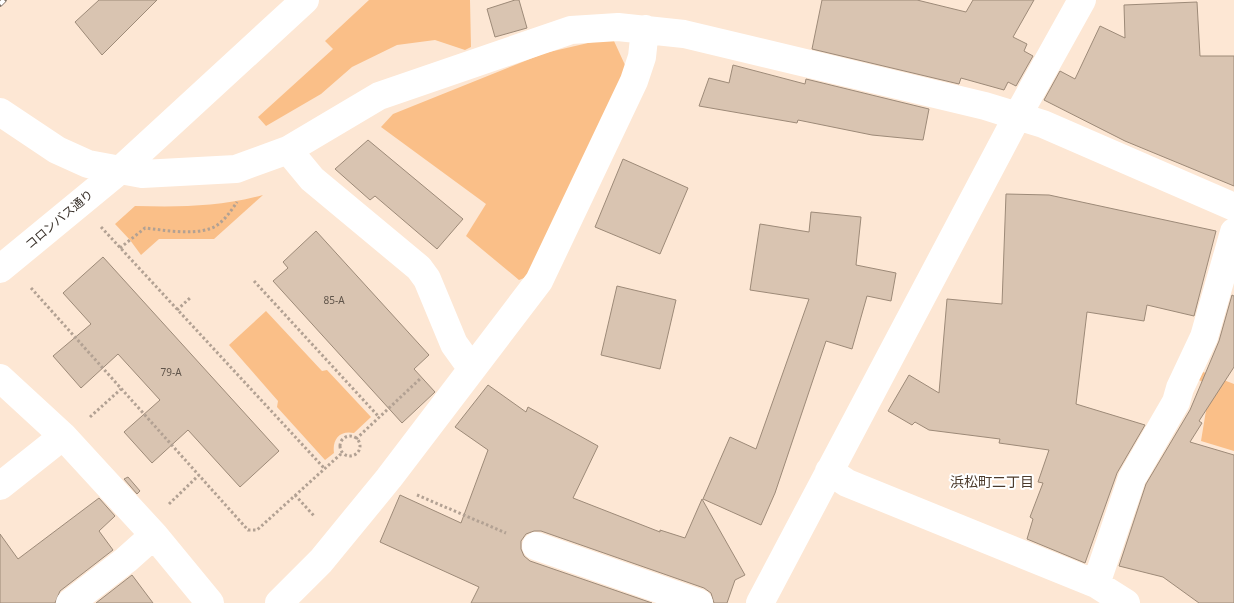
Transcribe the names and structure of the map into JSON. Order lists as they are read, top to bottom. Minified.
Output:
{"streets":{"street":["コロンバス通り"]},"districts":["浜松町二丁目"],"house_numbers":["85-A","79-A"]}
